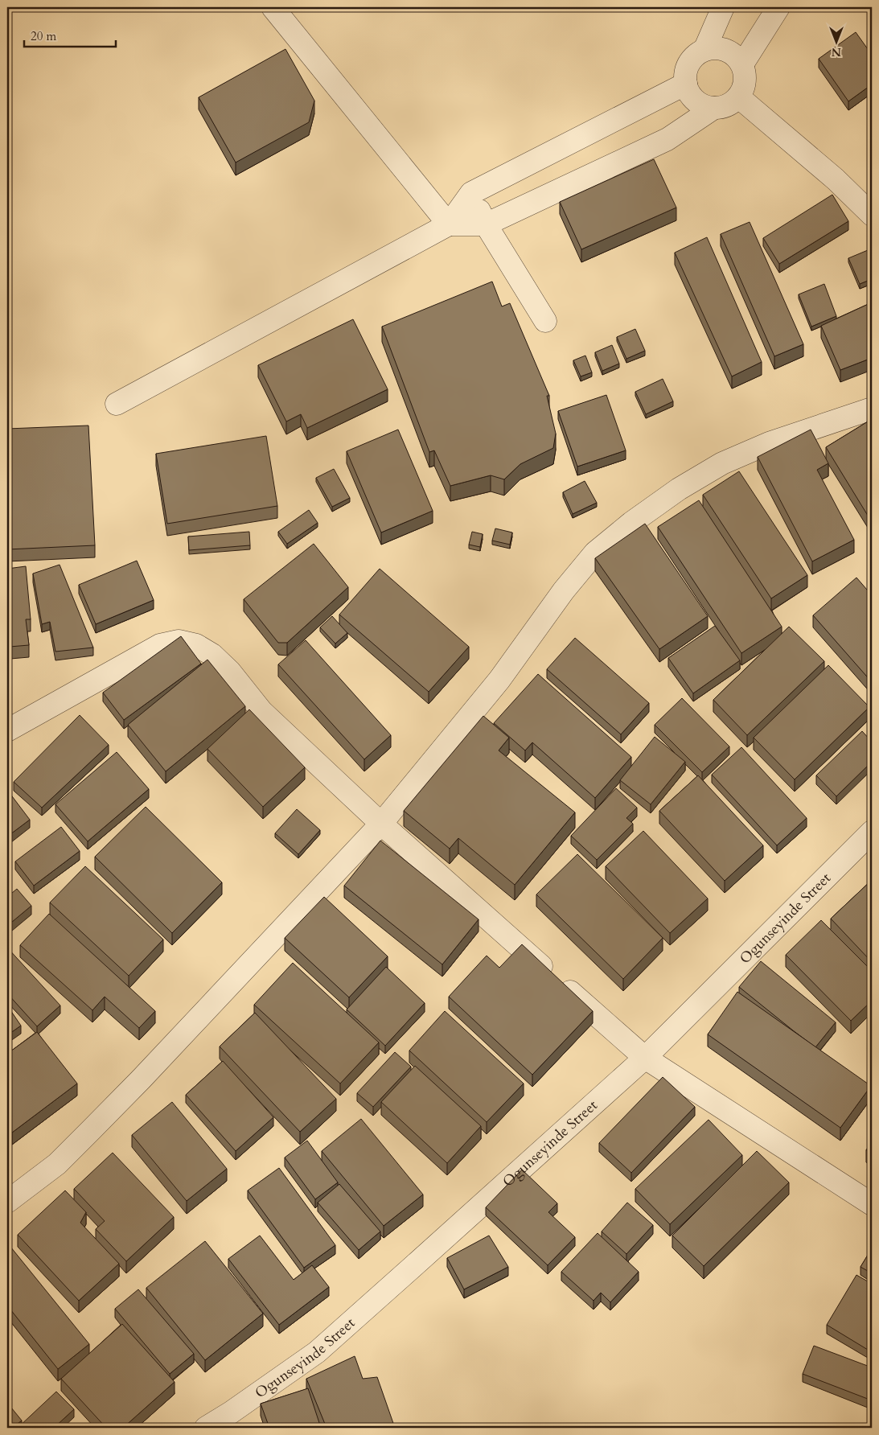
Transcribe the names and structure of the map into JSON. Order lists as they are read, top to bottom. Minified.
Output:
{"streets":{"street":["Ogunseyinde Street"]},"scale_bar":"20 m","north":"bottom"}
